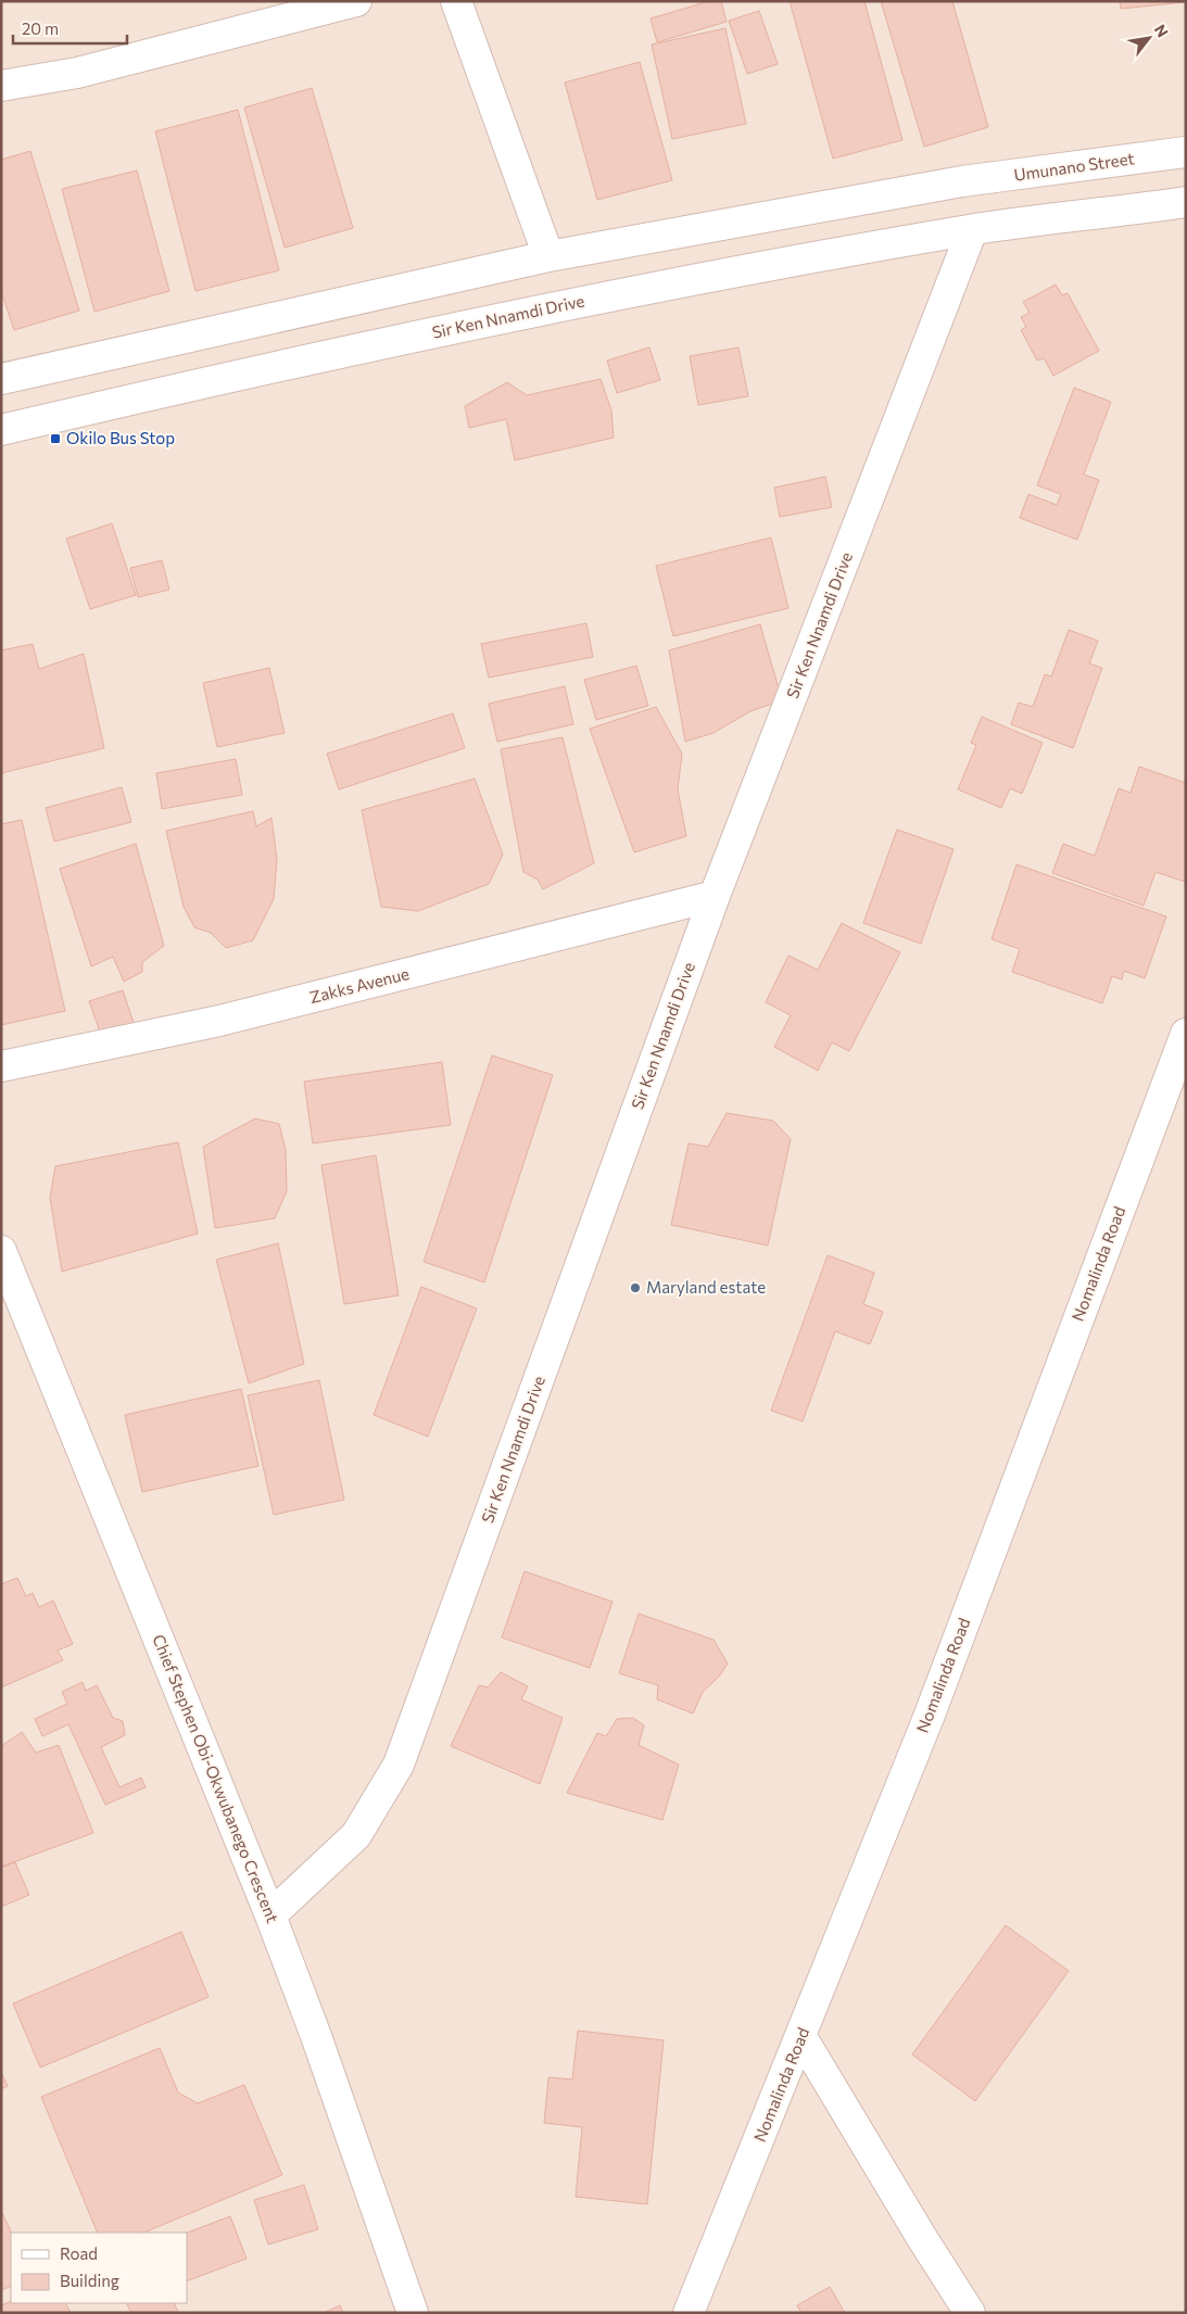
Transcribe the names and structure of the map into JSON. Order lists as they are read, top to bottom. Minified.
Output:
{"streets":{"street":["Umunano Street","Sir Ken Nnamdi Drive","Zakks Avenue","Nomalinda Road","Chief Stephen Obi-Okwubanego Crescent"]},"crossings":[["Sir Ken Nnamdi Drive","Zakks Avenue"],["Sir Ken Nnamdi Drive","Chief Stephen Obi-Okwubanego Crescent"]],"places":{"transit":["Okilo Bus Stop"],"other":["Maryland estate"]},"legend":["Road","Building"],"scale_bar":"20 m","north":"top right"}
